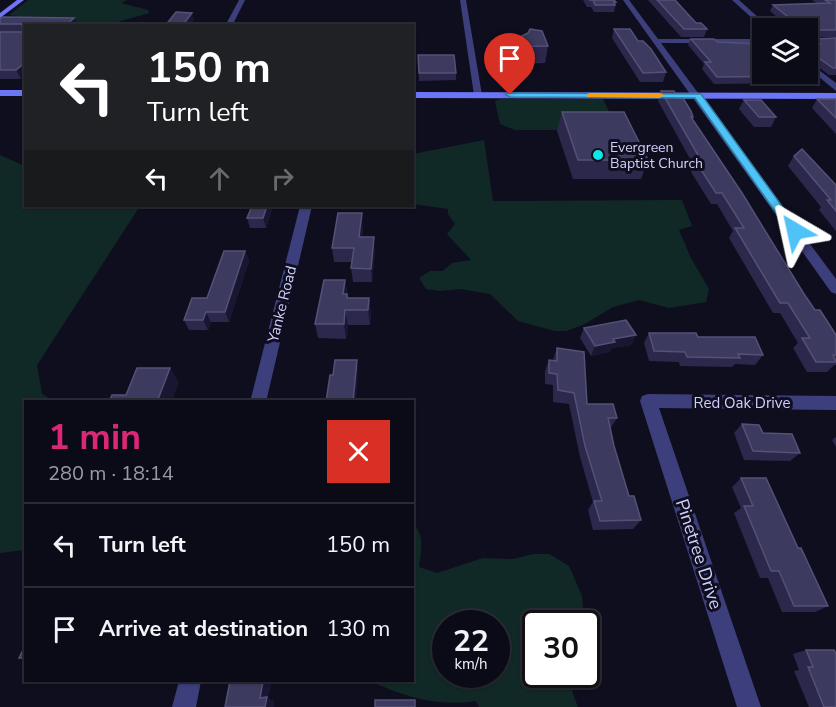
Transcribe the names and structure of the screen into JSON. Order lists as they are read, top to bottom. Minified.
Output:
{"streets":{"street":["Yanke Road","Red Oak Drive","Pinetree Drive"]},"crossings":[["Red Oak Drive","Pinetree Drive"]],"places":["Evergreen Baptist Church"],"page":{"turn":["150 m","Turn left"],"heading":["1 min","280 m · 18:14"],"list":[{"name":"Turn left","value":"150 m"},{"name":"Arrive at destination","value":"130 m"}],"speed":"22 km/h","limit":"30"}}
